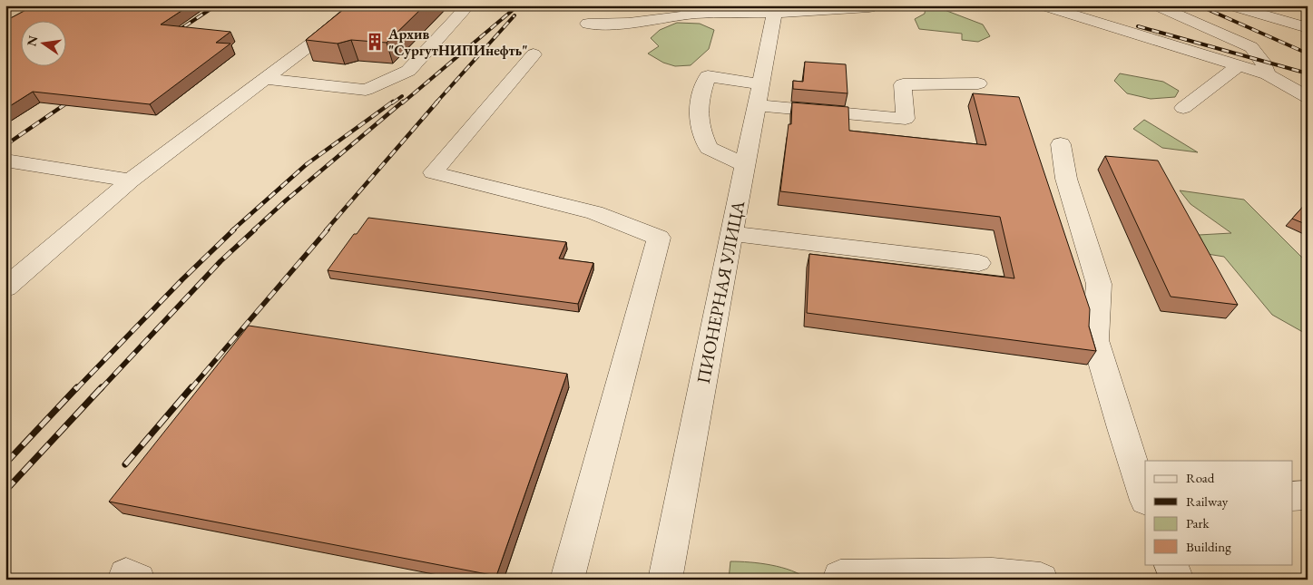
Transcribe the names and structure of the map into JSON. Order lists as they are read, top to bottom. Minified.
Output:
{"streets":{"street":["ПИОНЕРНАЯ УЛИЦА"]},"places":{"building":["Архив \"СургутНИПИнефть\""]},"legend":["Road","Railway","Park","Building"],"north":"left"}
